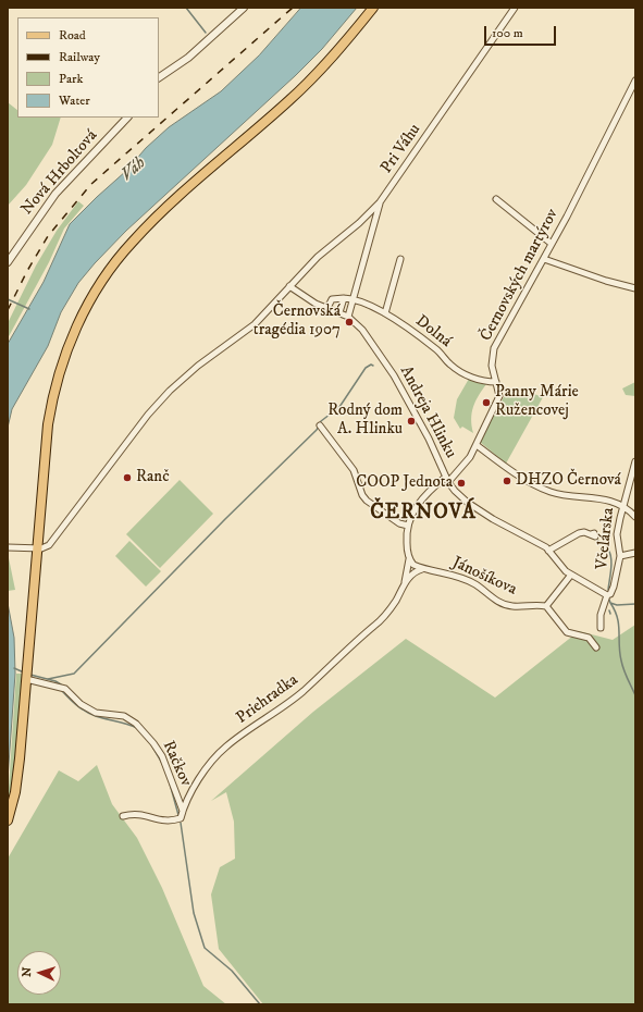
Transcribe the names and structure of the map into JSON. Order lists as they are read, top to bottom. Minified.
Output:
{"streets":{"street":["Pri Váhu","Nová Hrboltová","Černovských martýrov","Dolná","Andreja Hlinku","Včelárska","Jánošíkova","Priehradka","Račkov"]},"crossings":[["Pri Váhu","Andreja Hlinku"],["Černovských martýrov","Dolná"],["Černovských martýrov","Andreja Hlinku"],["Jánošíkova","Priehradka"],["Priehradka","Račkov"]],"districts":["ČERNOVÁ"],"water":["Váh"],"places":["Černovská tragédia 1907","Panny Márie Ružencovej","Rodný dom A. Hlinku","Ranč","DHZO Černová","COOP Jednota"],"legend":["Road","Railway","Park","Water"],"scale_bar":"100 m","north":"left"}
